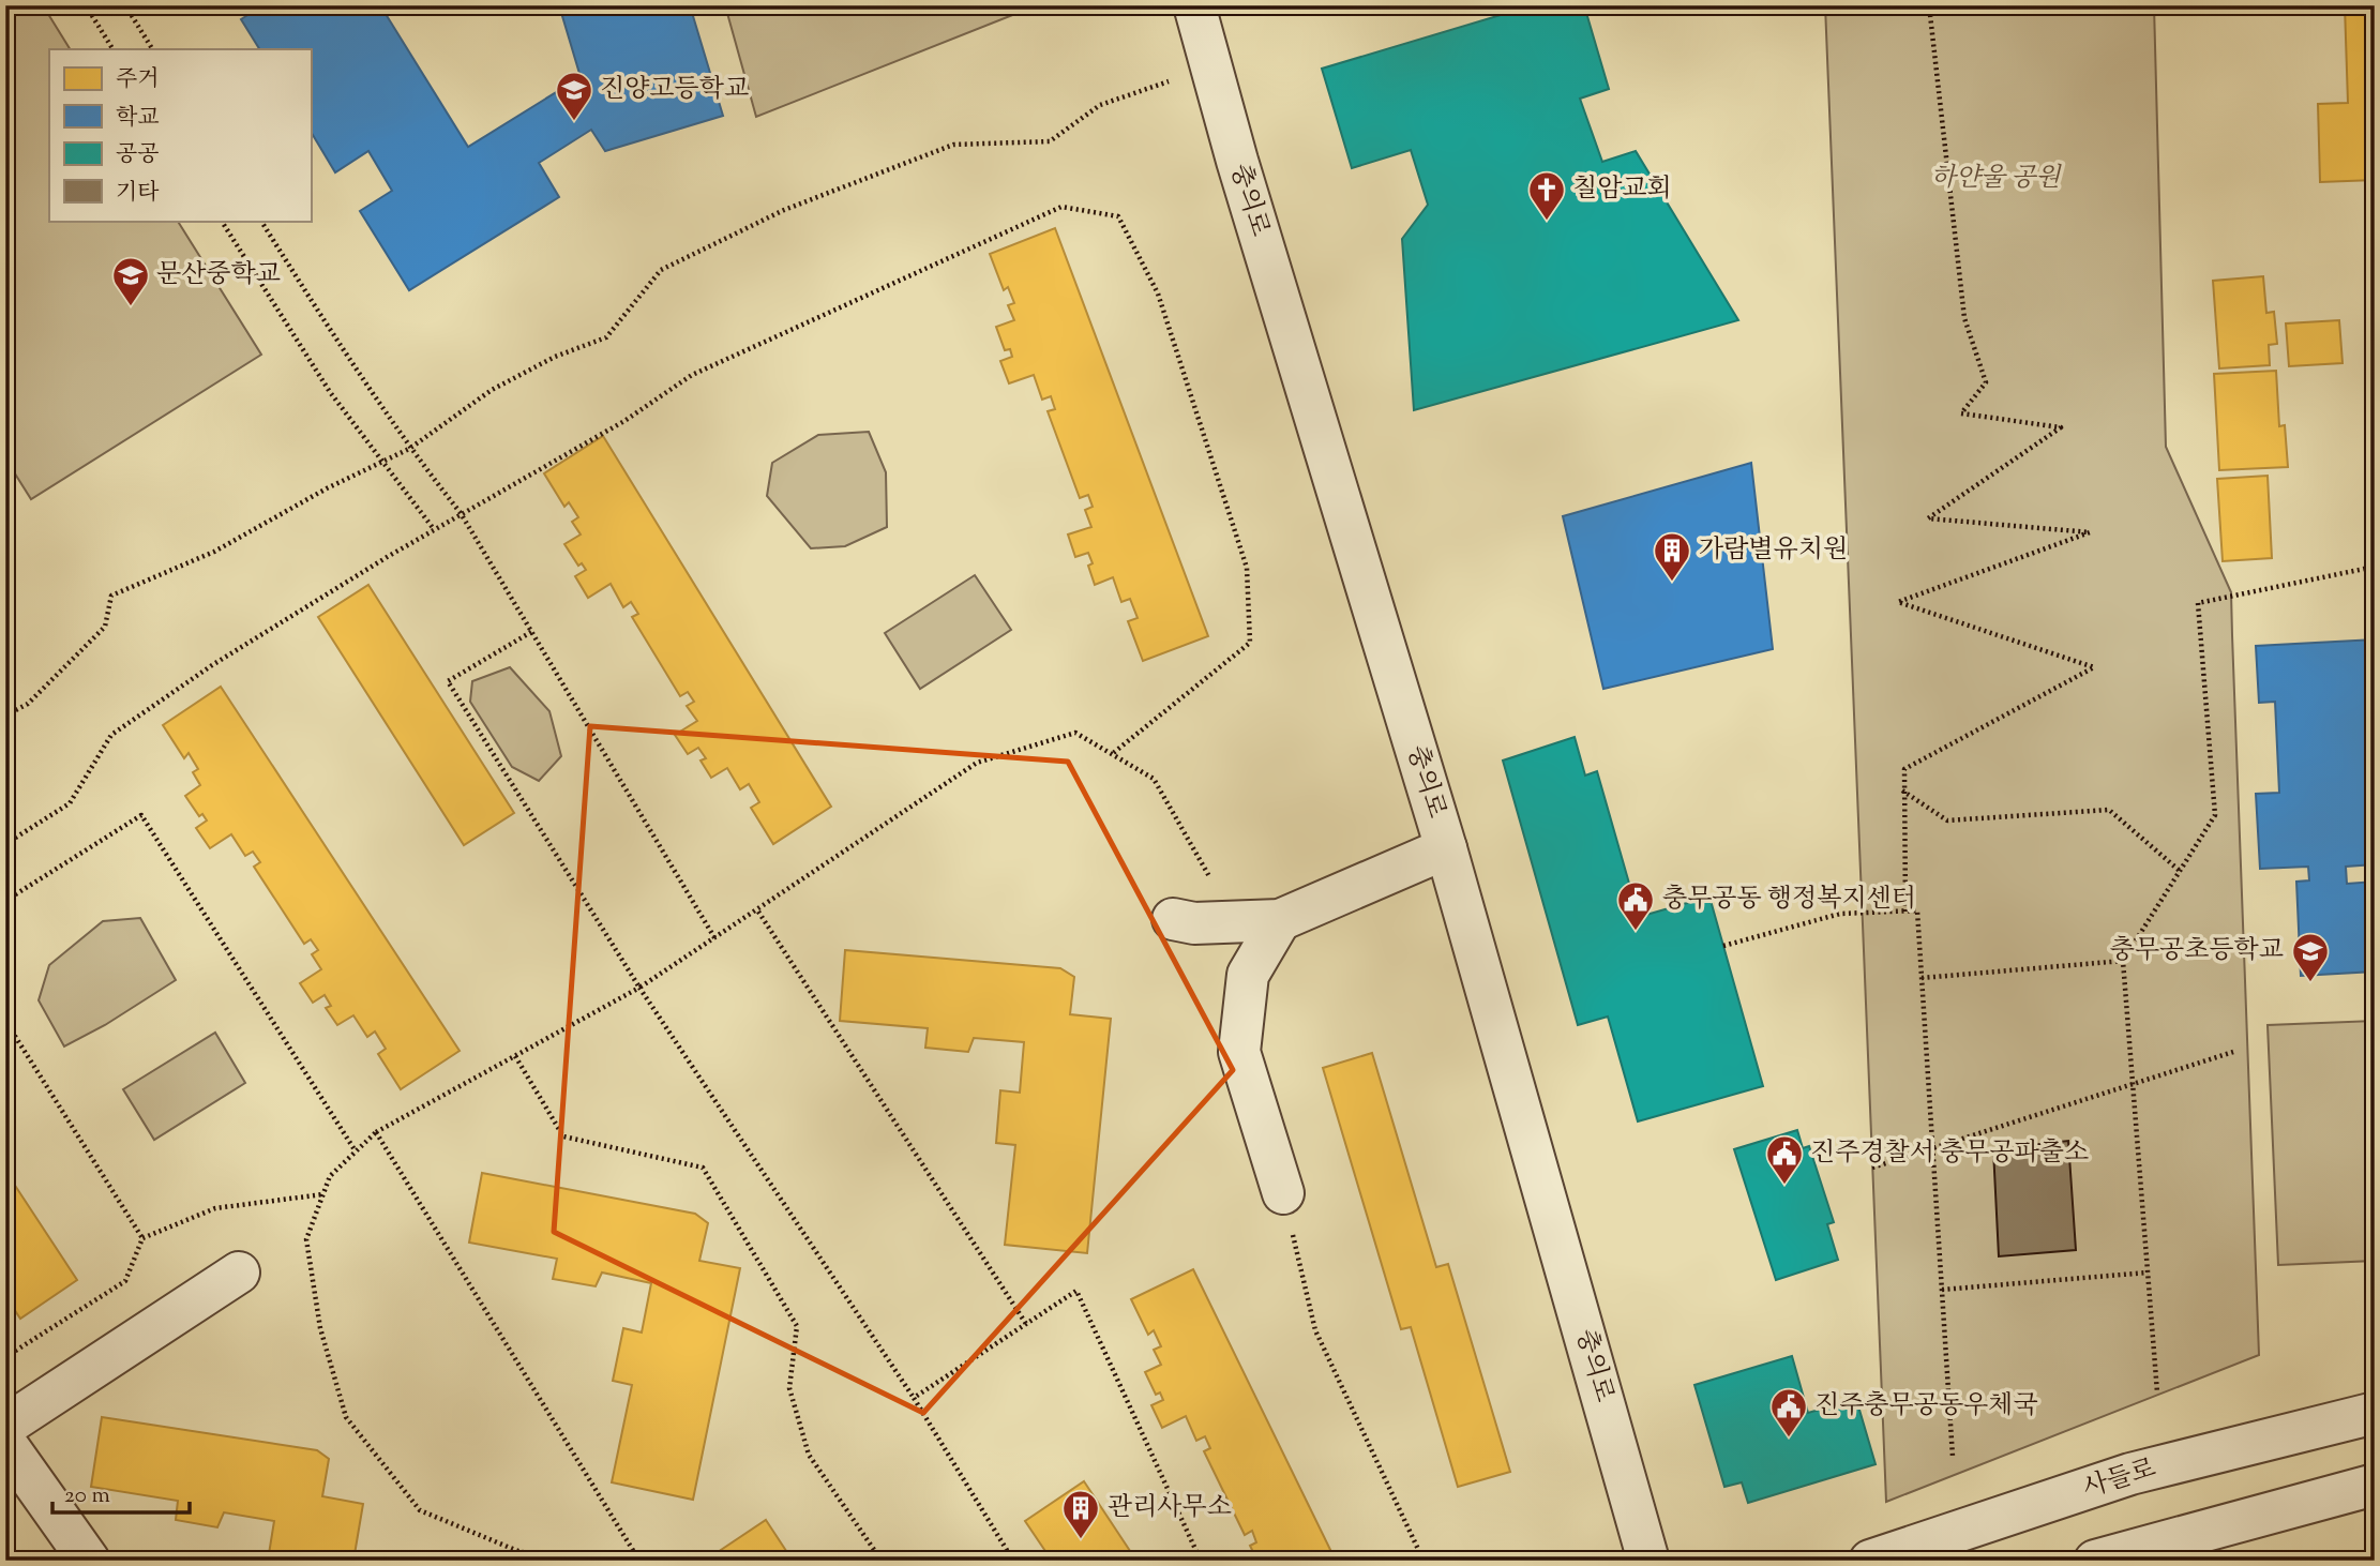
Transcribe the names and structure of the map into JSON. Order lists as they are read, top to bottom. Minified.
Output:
{"streets":{"street":["충의로","사들로"]},"parks":["하얀울 공원"],"places":{"school or university":["진양고등학교","문산중학교","충무공초등학교"],"church":["칠암교회"],"building":["가람별유치원","관리사무소"],"public building":["충무공동 행정복지센터","진주경찰서 충무공파출소","진주충무공동우체국"]},"legend":["주거","학교","공공","기타"],"scale_bar":"20 m"}
